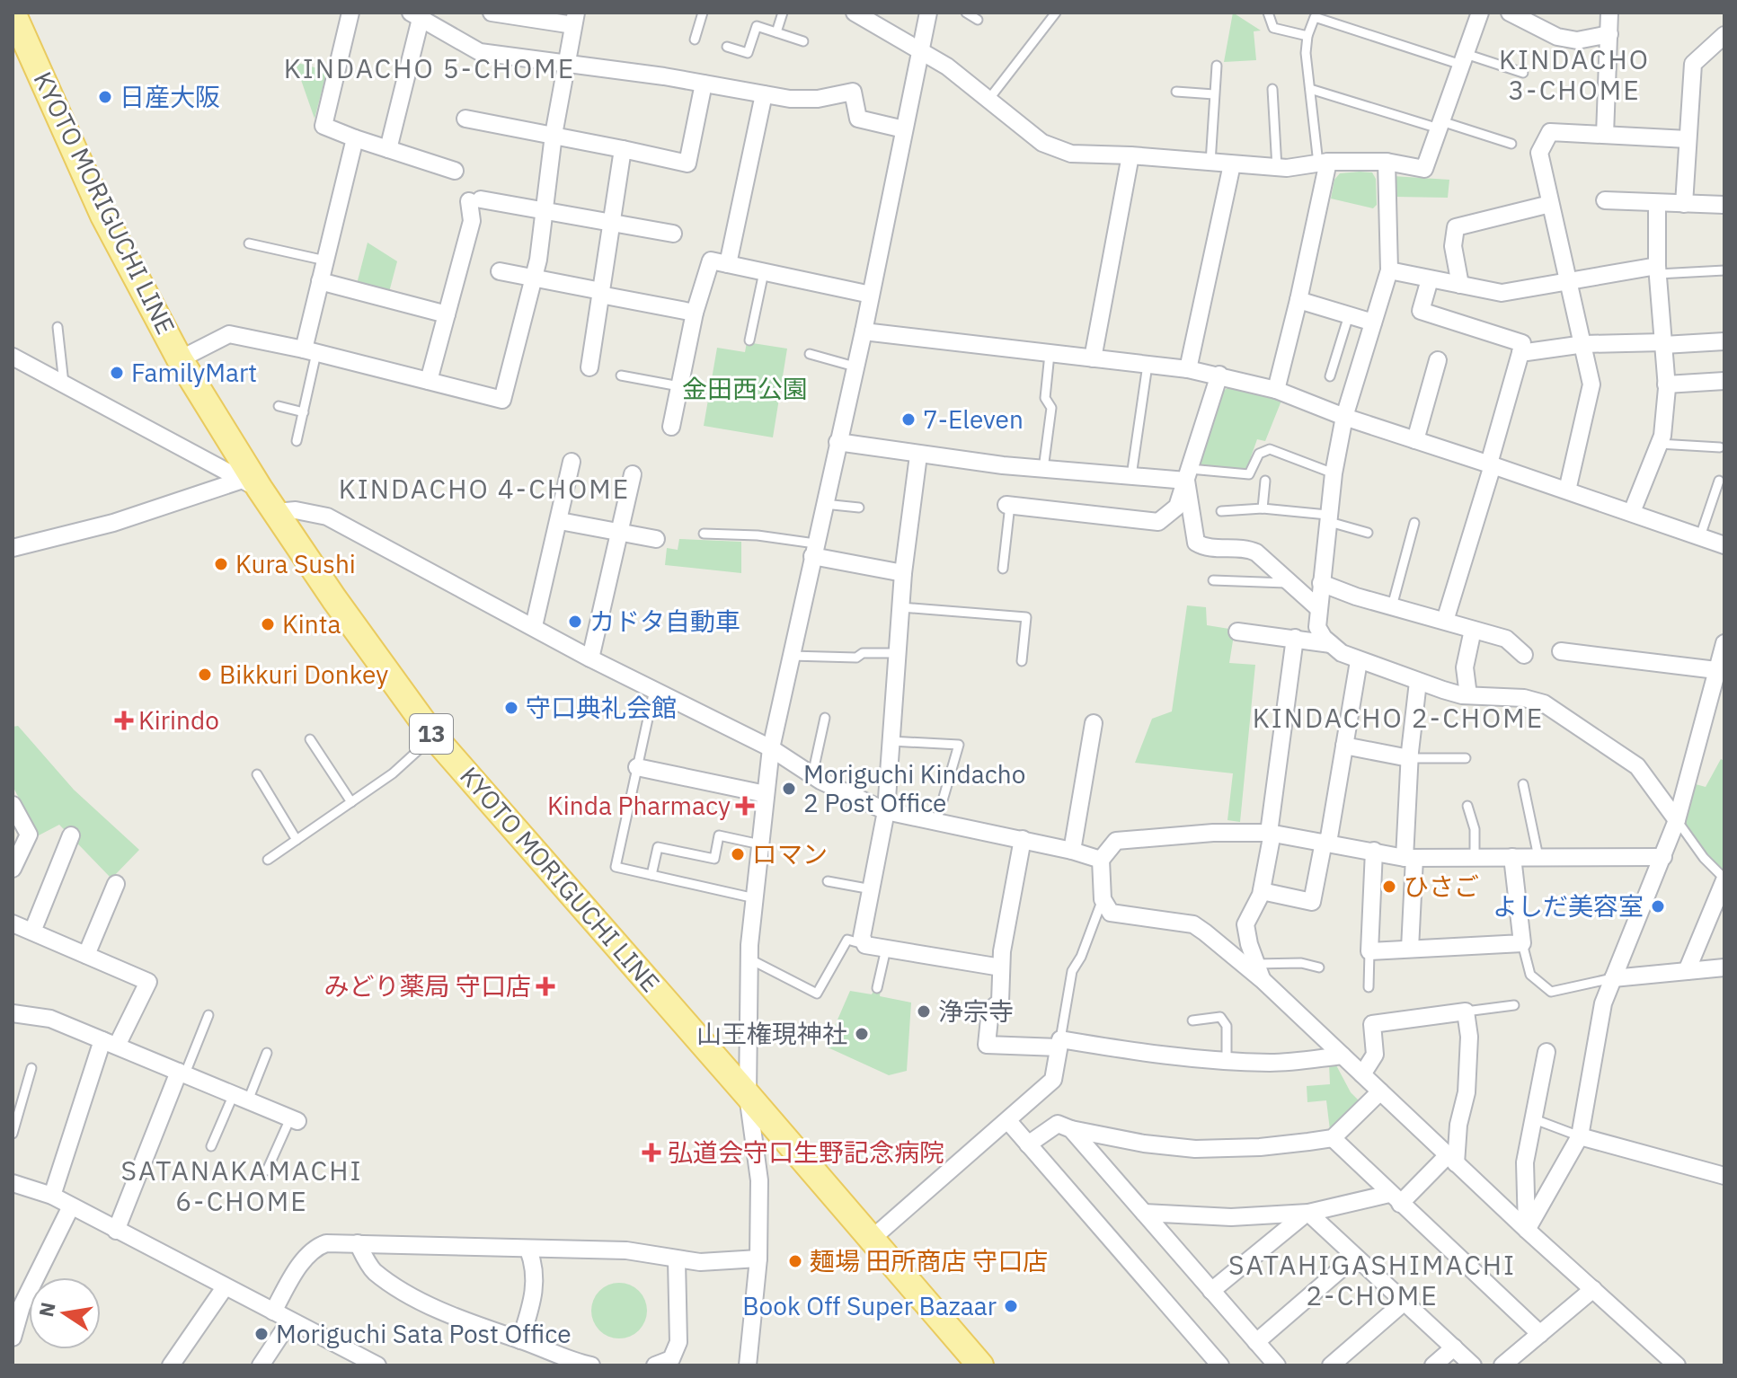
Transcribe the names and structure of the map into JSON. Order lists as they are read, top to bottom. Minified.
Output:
{"streets":{"main road":["KYOTO MORIGUCHI LINE","13"]},"districts":["KINDACHO 3-CHOME","KINDACHO 5-CHOME","KINDACHO 4-CHOME","KINDACHO 2-CHOME","SATANAKAMACHI 6-CHOME","SATAHIGASHIMACHI 2-CHOME"],"parks":["金田西公園"],"places":{"other":["日産大阪","FamilyMart","7-Eleven","Kura Sushi","カドタ自動車","Kinta","Bikkuri Donkey","守口典礼会館","Moriguchi Kindacho 2 Post Office","ロマン","ひさご","よしだ美容室","浄宗寺","山王権現神社","麺場 田所商店 守口店","Book Off Super Bazaar","Moriguchi Sata Post Office"],"health":["Kirindo","Kinda Pharmacy","みどり薬局 守口店","弘道会守口生野記念病院"]},"north":"left"}
